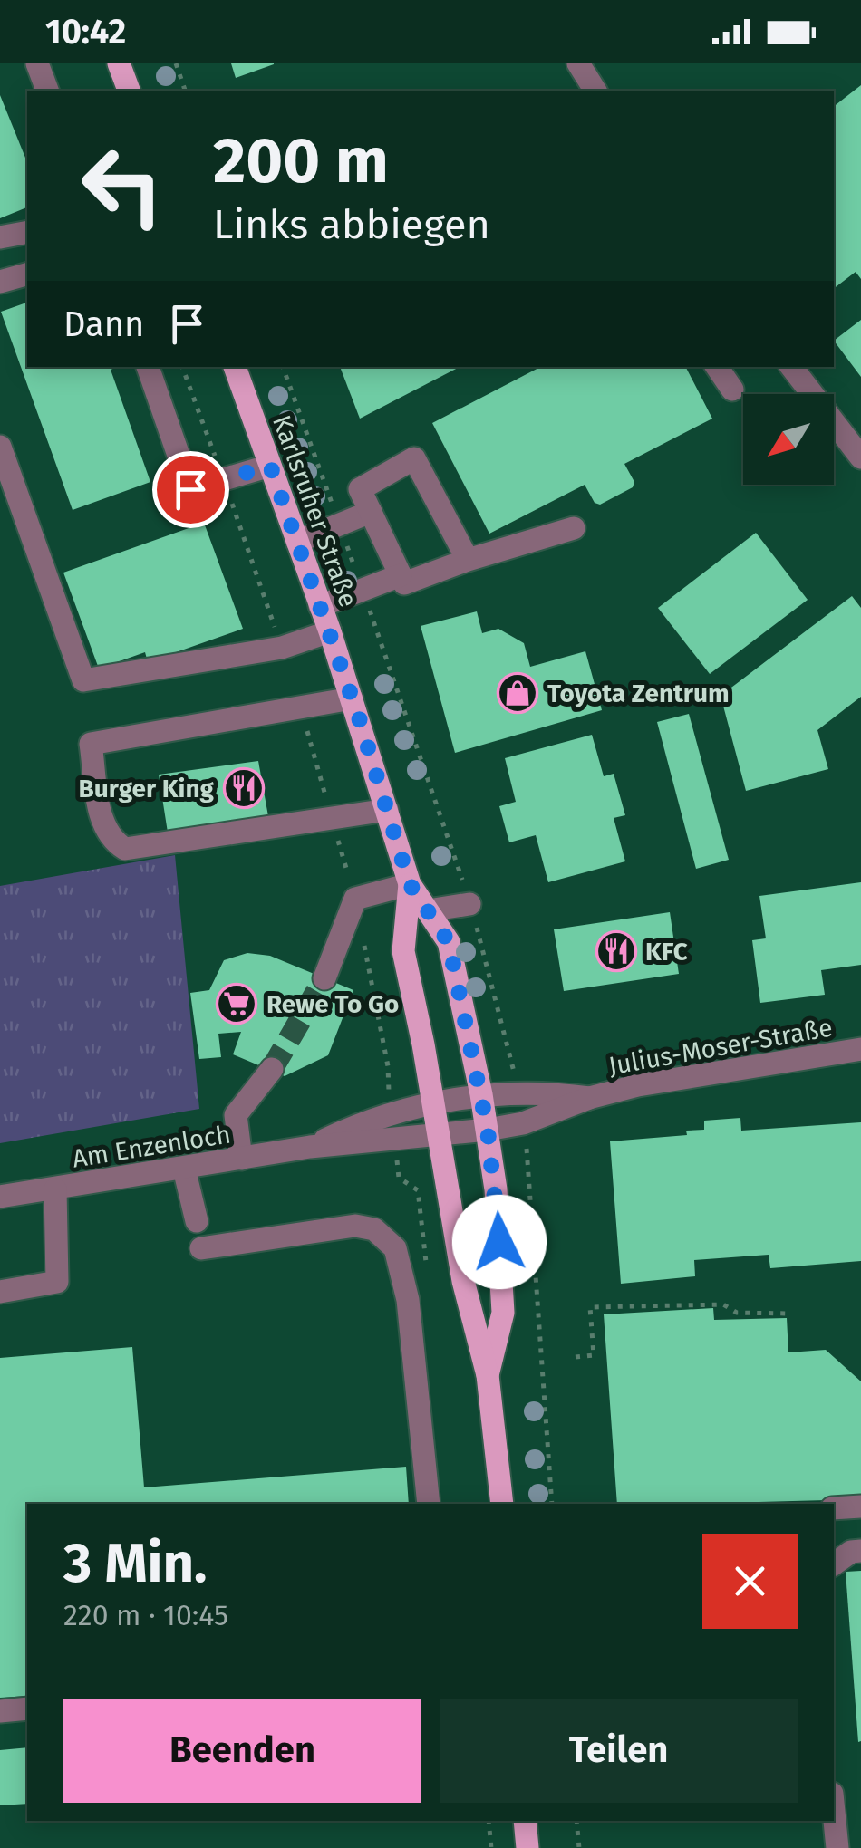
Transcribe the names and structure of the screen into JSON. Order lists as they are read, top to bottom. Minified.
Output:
{"streets":{"main road":["Karlsruher Straße"],"street":["Julius-Moser-Straße","Am Enzenloch"]},"crossings":[["Karlsruher Straße","Julius-Moser-Straße"],["Karlsruher Straße","Am Enzenloch"],["Julius-Moser-Straße","Am Enzenloch"]],"places":{"shop":["Toyota Zentrum"],"restaurant":["Burger King","KFC"],"supermarket":["Rewe To Go"]},"north":"bottom left","page":{"status":"10:42","turn":["200 m","Links abbiegen"],"then":"Dann","heading":["3 Min.","220 m · 10:45"],"buttons":["Beenden","Teilen"]}}
